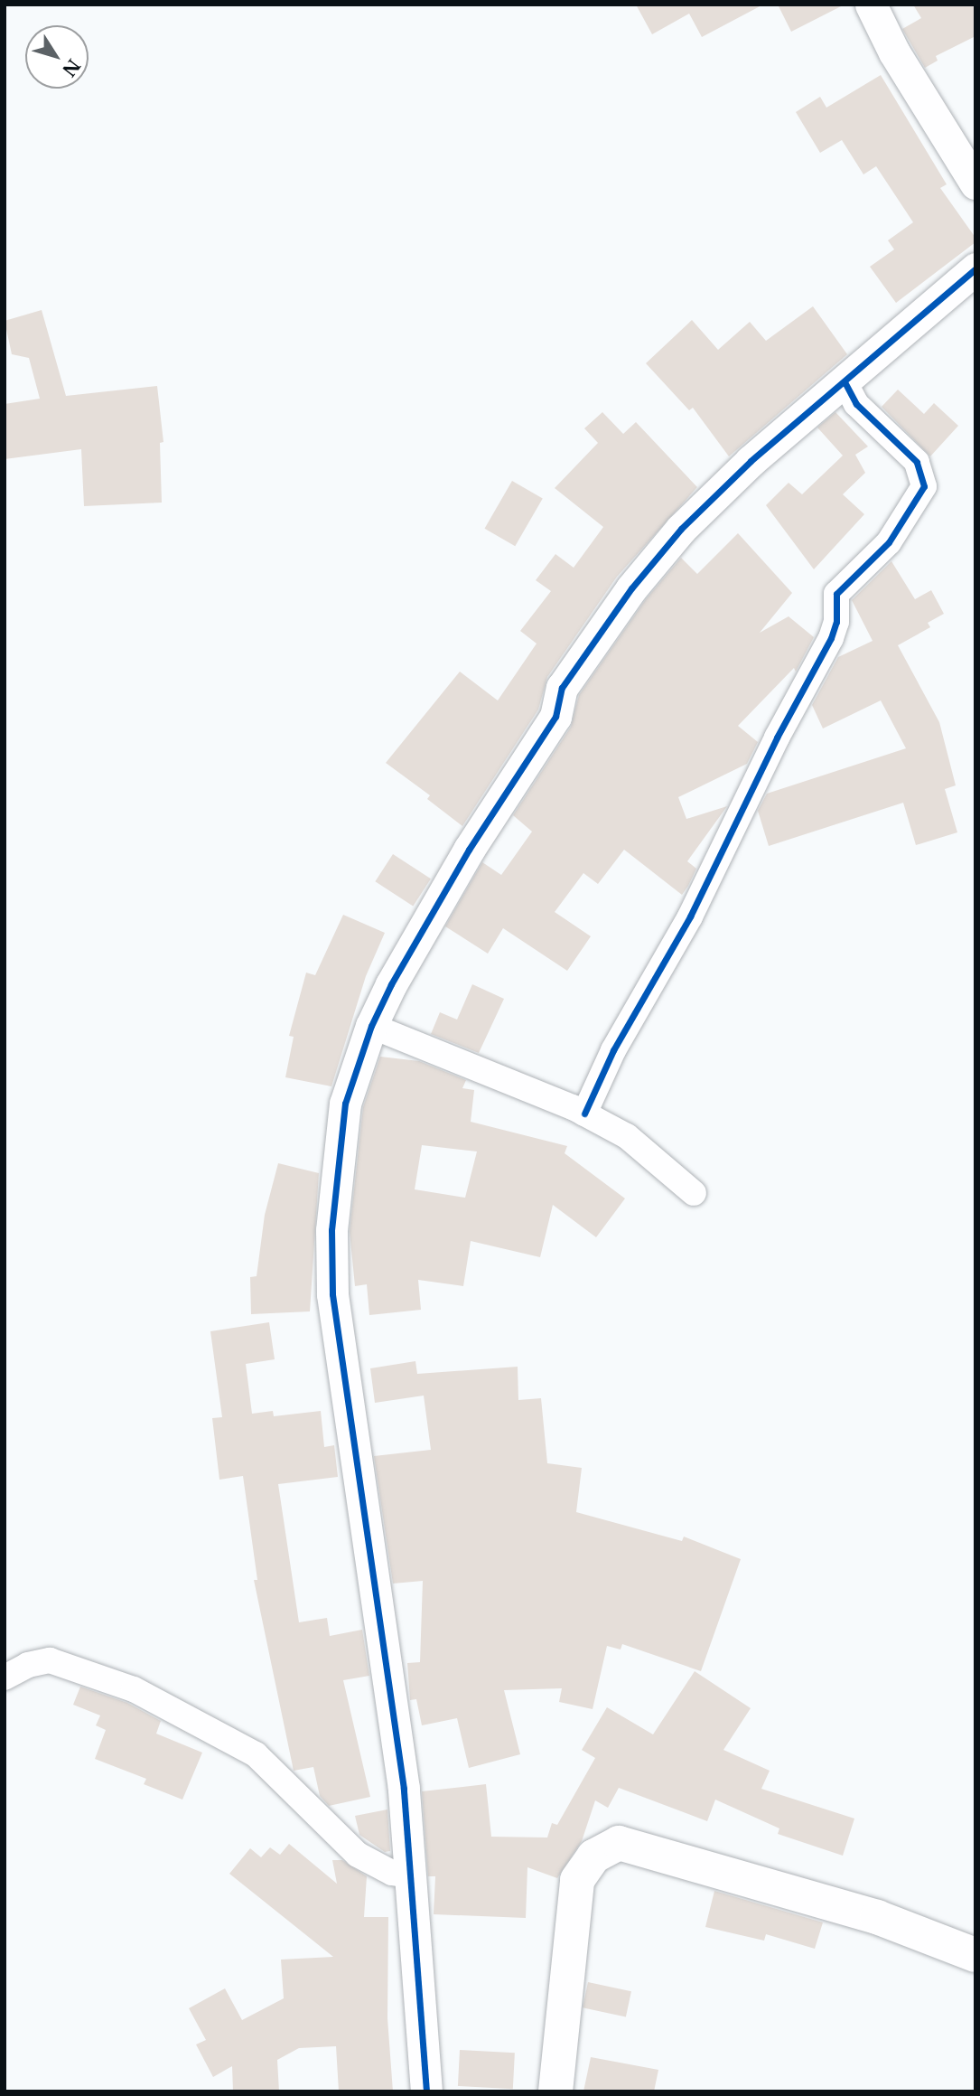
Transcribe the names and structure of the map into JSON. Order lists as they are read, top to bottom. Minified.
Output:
{"north":"bottom right"}
